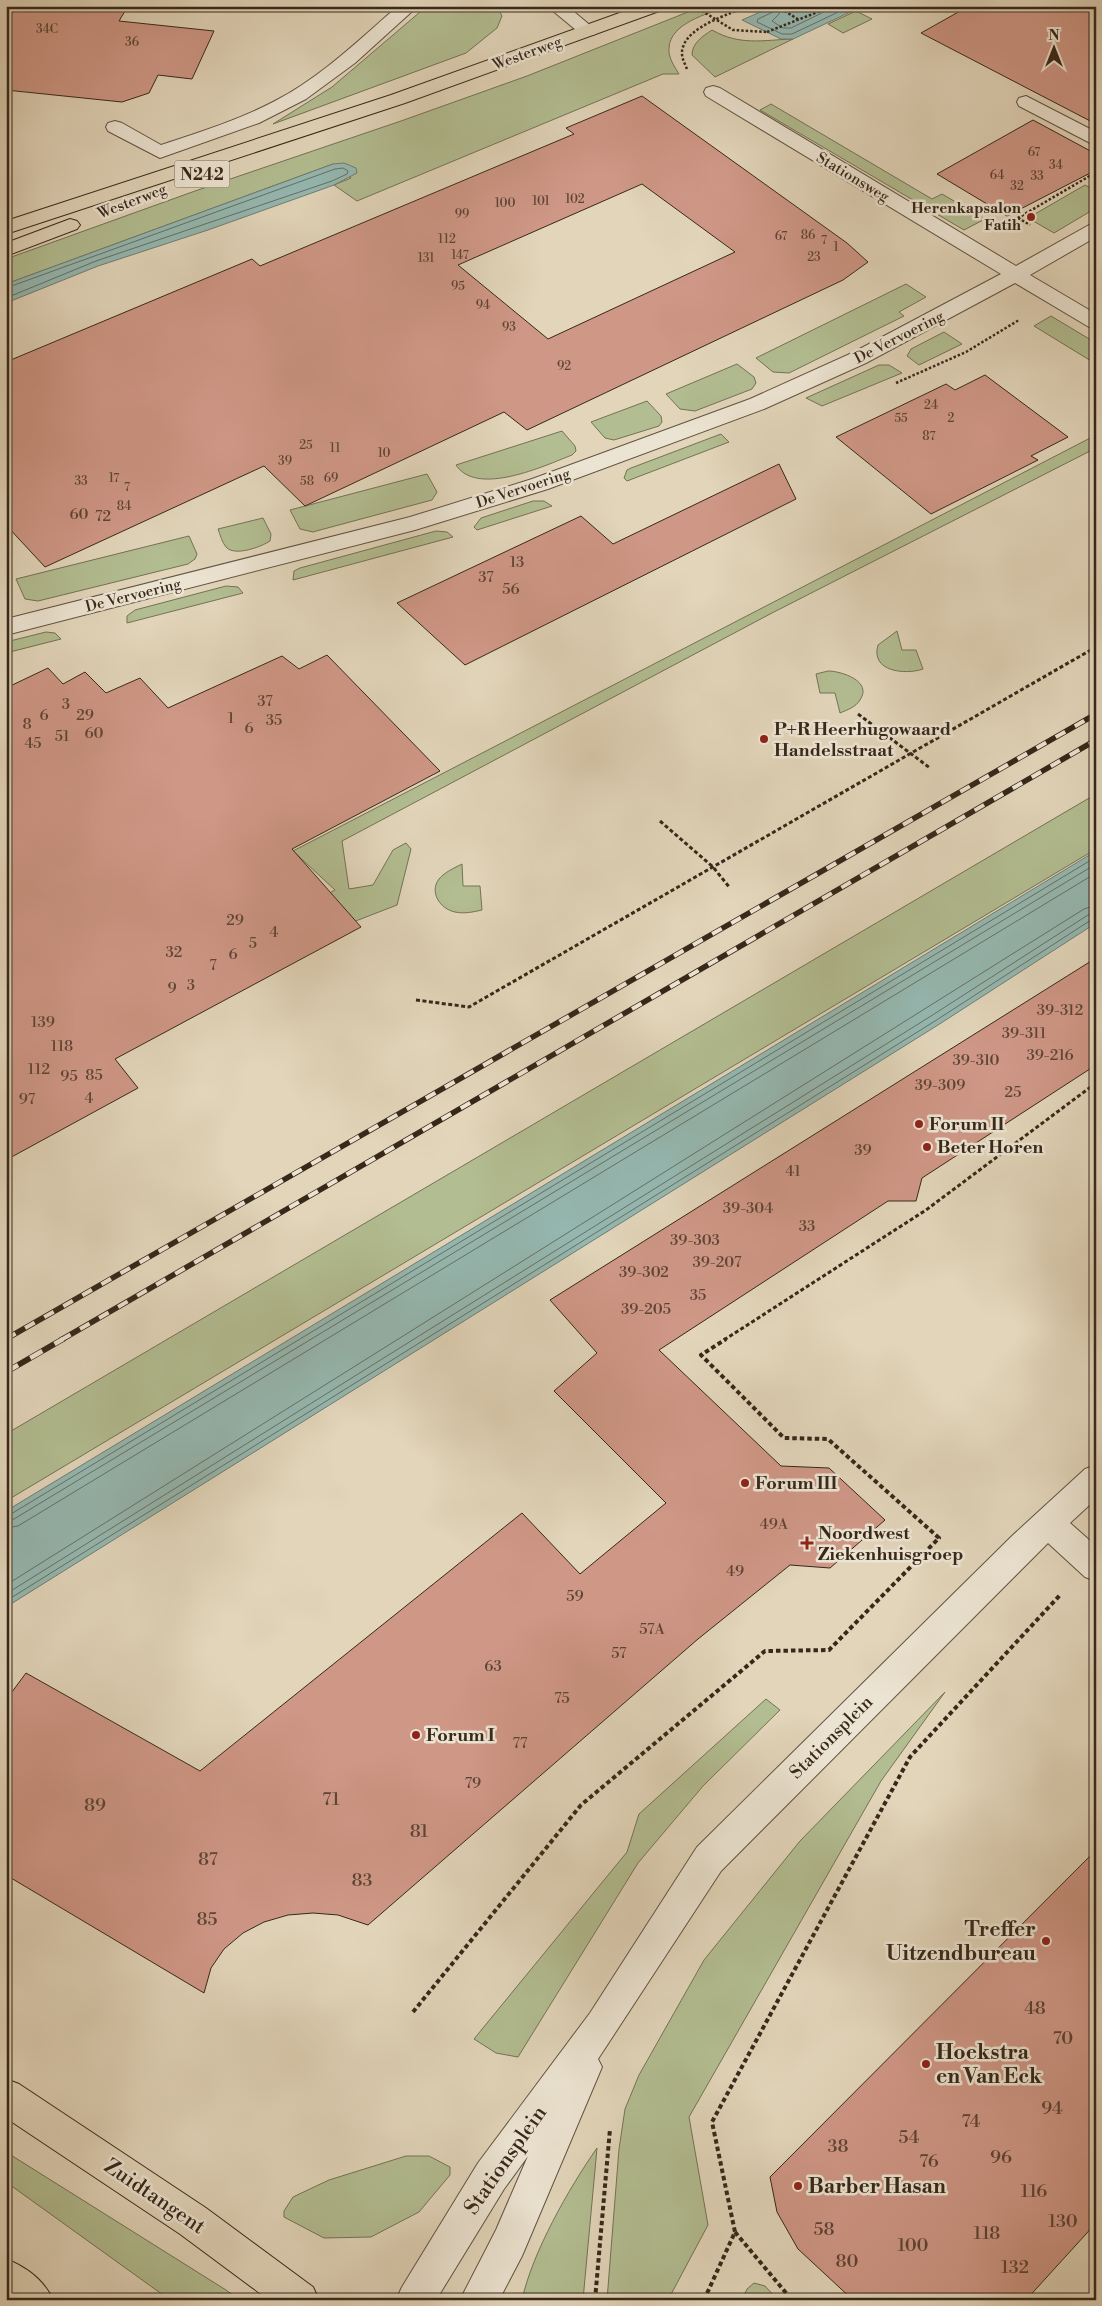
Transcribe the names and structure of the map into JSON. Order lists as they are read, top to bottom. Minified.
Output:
{"streets":{"main road":["Westerweg","N242","Zuidtangent"],"street":["Stationsweg","De Vervoering","Stationsplein"]},"crossings":[["Stationsweg","De Vervoering"]],"places":{"other":["Herenkapsalon Fatih","P+R Heerhugowaard Handelsstraat","Forum II","Beter Horen","Forum III","Forum I","Treffer Uitzendbureau","Hoekstra en Van Eck","Barber Hasan"],"health":["Noordwest Ziekenhuisgroep"]},"house_numbers":["34C","36","67","34","64","33","32","102","101","100","99","86","67","112","7","1","147","23","131","95","94","93","92","24","55","2","87","25","11","10","39","17","69","33","58","7","84","60","72","13","37","56","37","3","6","29","1","35","8","6","60","51","45","29","4","5","32","6","7","3","9","39-312","139","39-311","118","39-216","39-310","112","85","95","39-309","25","4","97","39","41","39-304","33","39-303","39-207","39-302","35","39-205","49A","49","59","57A","57","63","75","77","79","71","89","81","87","83","85","48","70","94","74","54","38","96","76","116","130","58","118","100","80","132"],"north":"top"}
